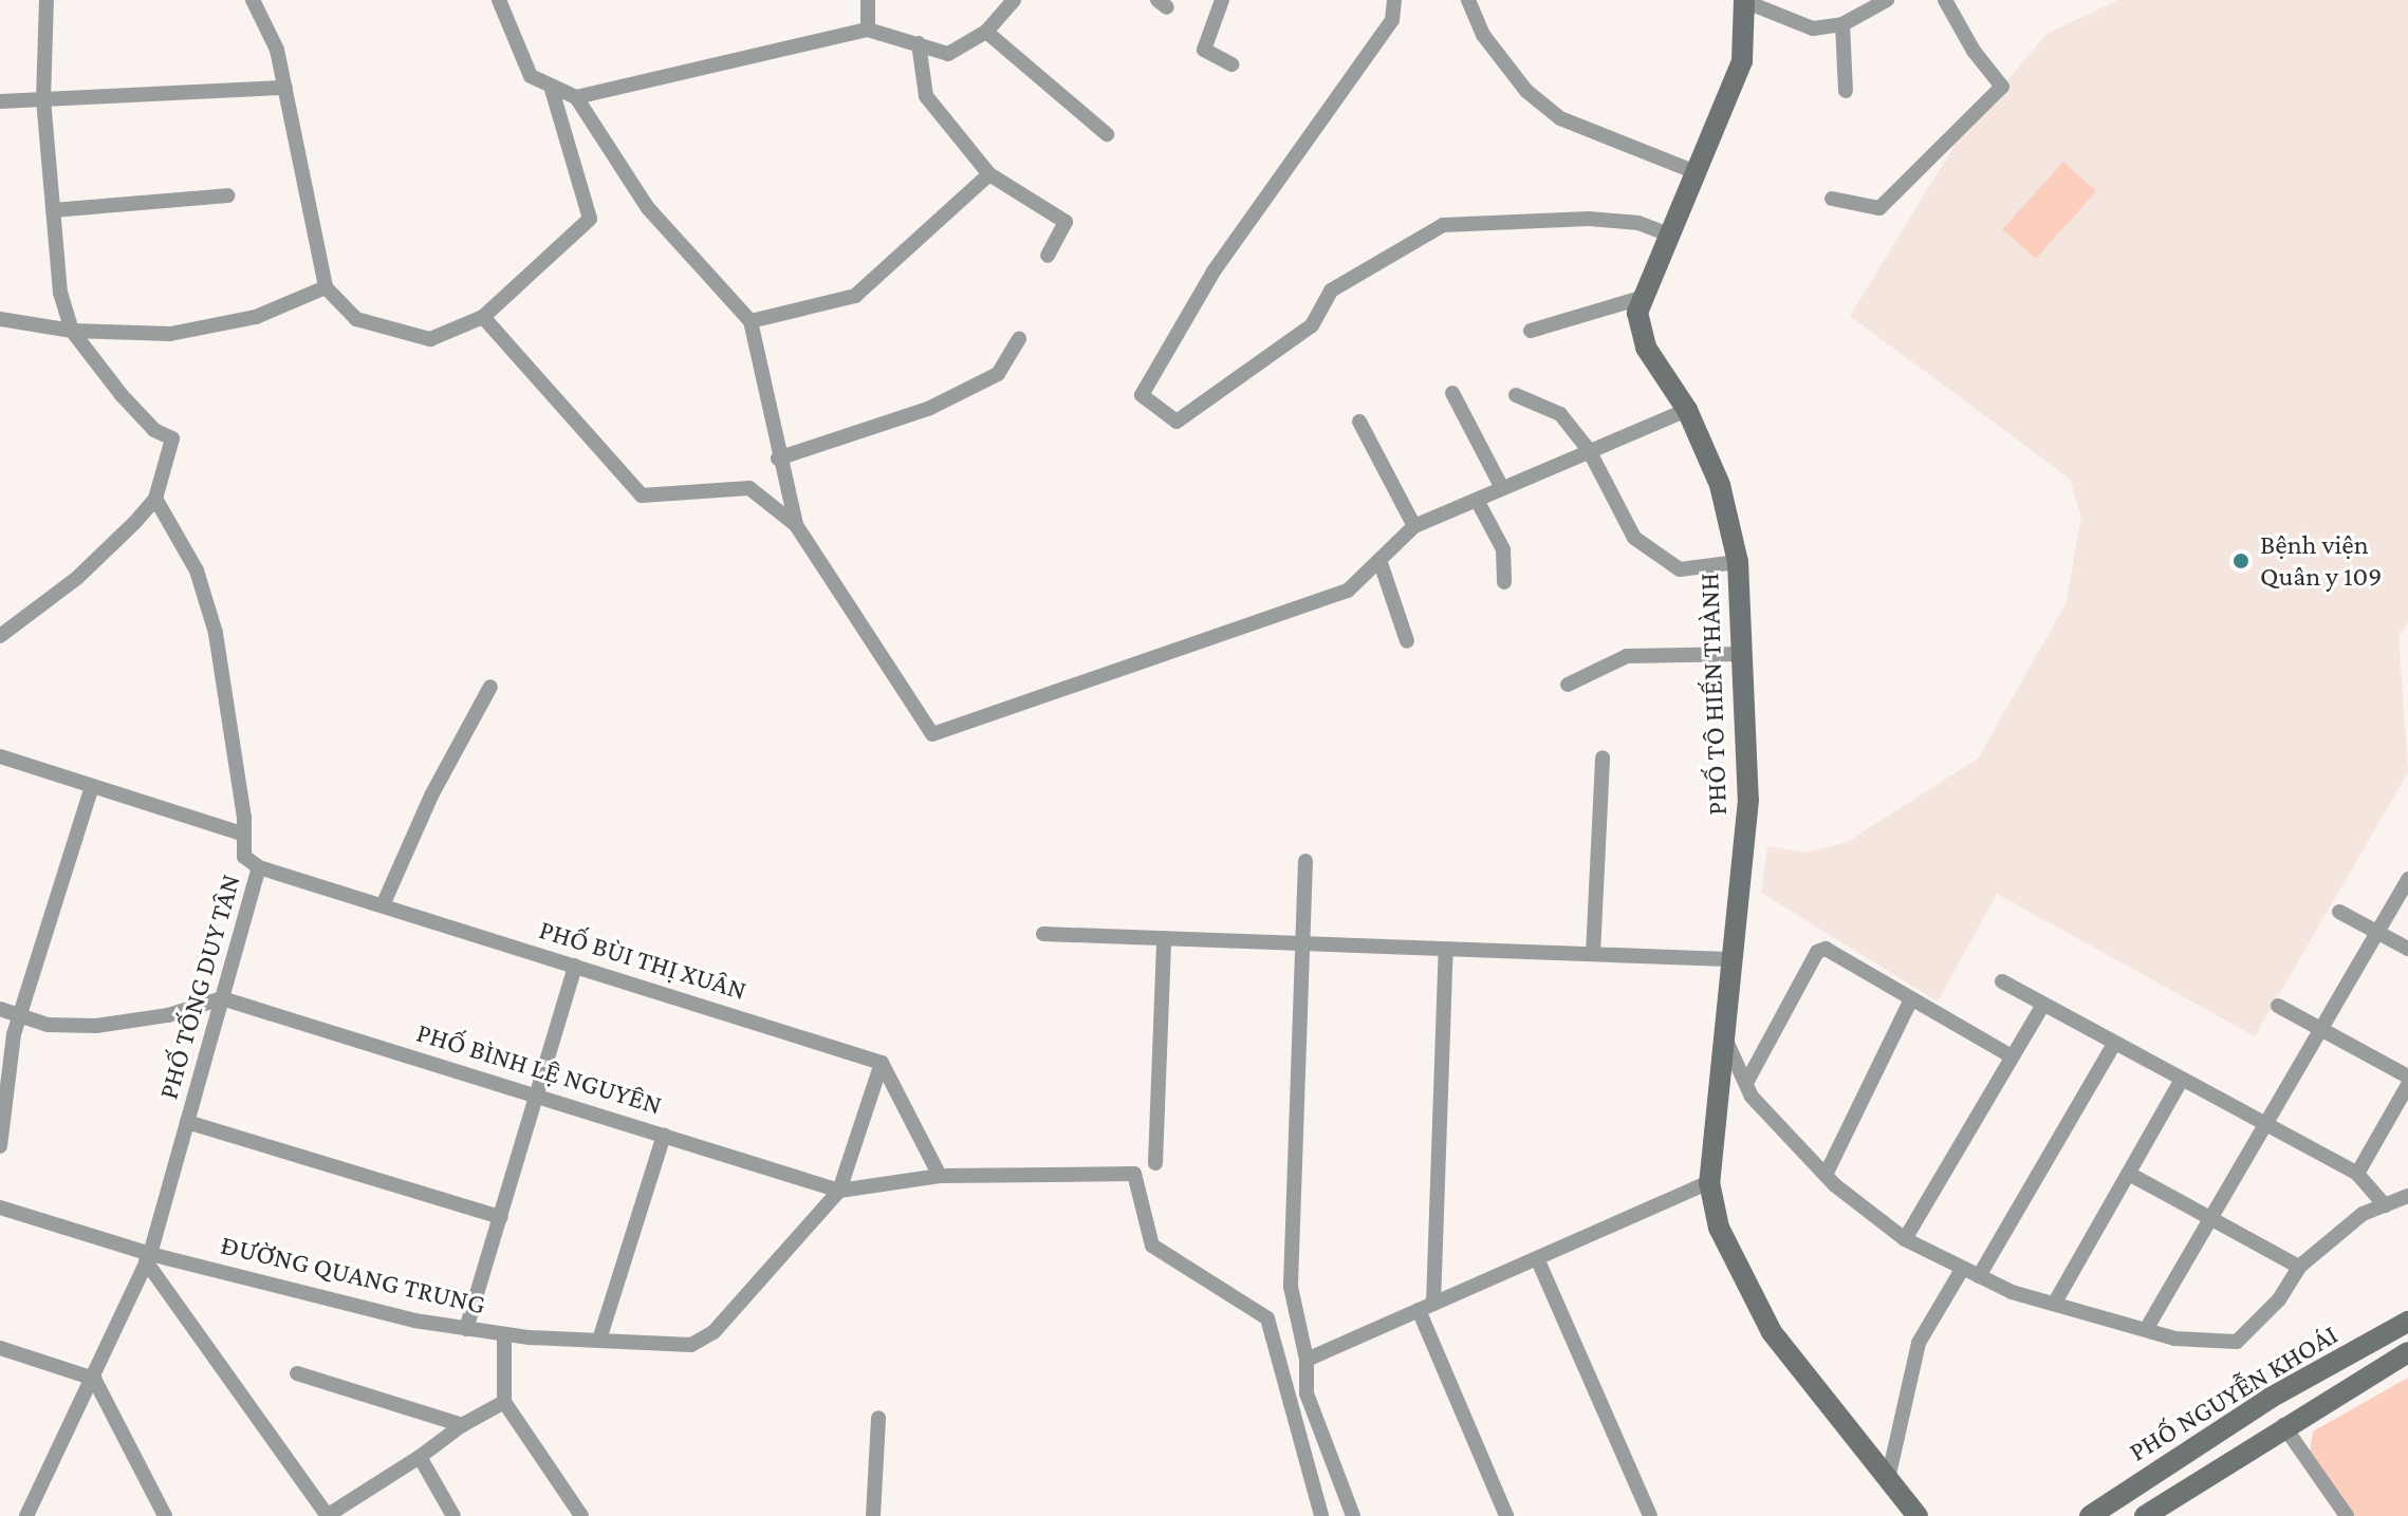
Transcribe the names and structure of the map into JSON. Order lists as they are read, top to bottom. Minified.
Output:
{"streets":{"street":["PHỐ TÔ HIẾN THÀNH","PHỐ BÙI THỊ XUÂN","PHỐ TỐNG DUY TÂN","PHỐ BÌNH LỆ NGUYÊN","ĐƯỜNG QUANG TRUNG","PHỐ NGUYỄN KHOÁI"]},"crossings":[["PHỐ BÙI THỊ XUÂN","PHỐ TỐNG DUY TÂN"],["PHỐ TỐNG DUY TÂN","PHỐ BÌNH LỆ NGUYÊN"],["PHỐ TỐNG DUY TÂN","ĐƯỜNG QUANG TRUNG"],["PHỐ BÌNH LỆ NGUYÊN","ĐƯỜNG QUANG TRUNG"]],"places":["Bệnh viện Quân y 109"]}
